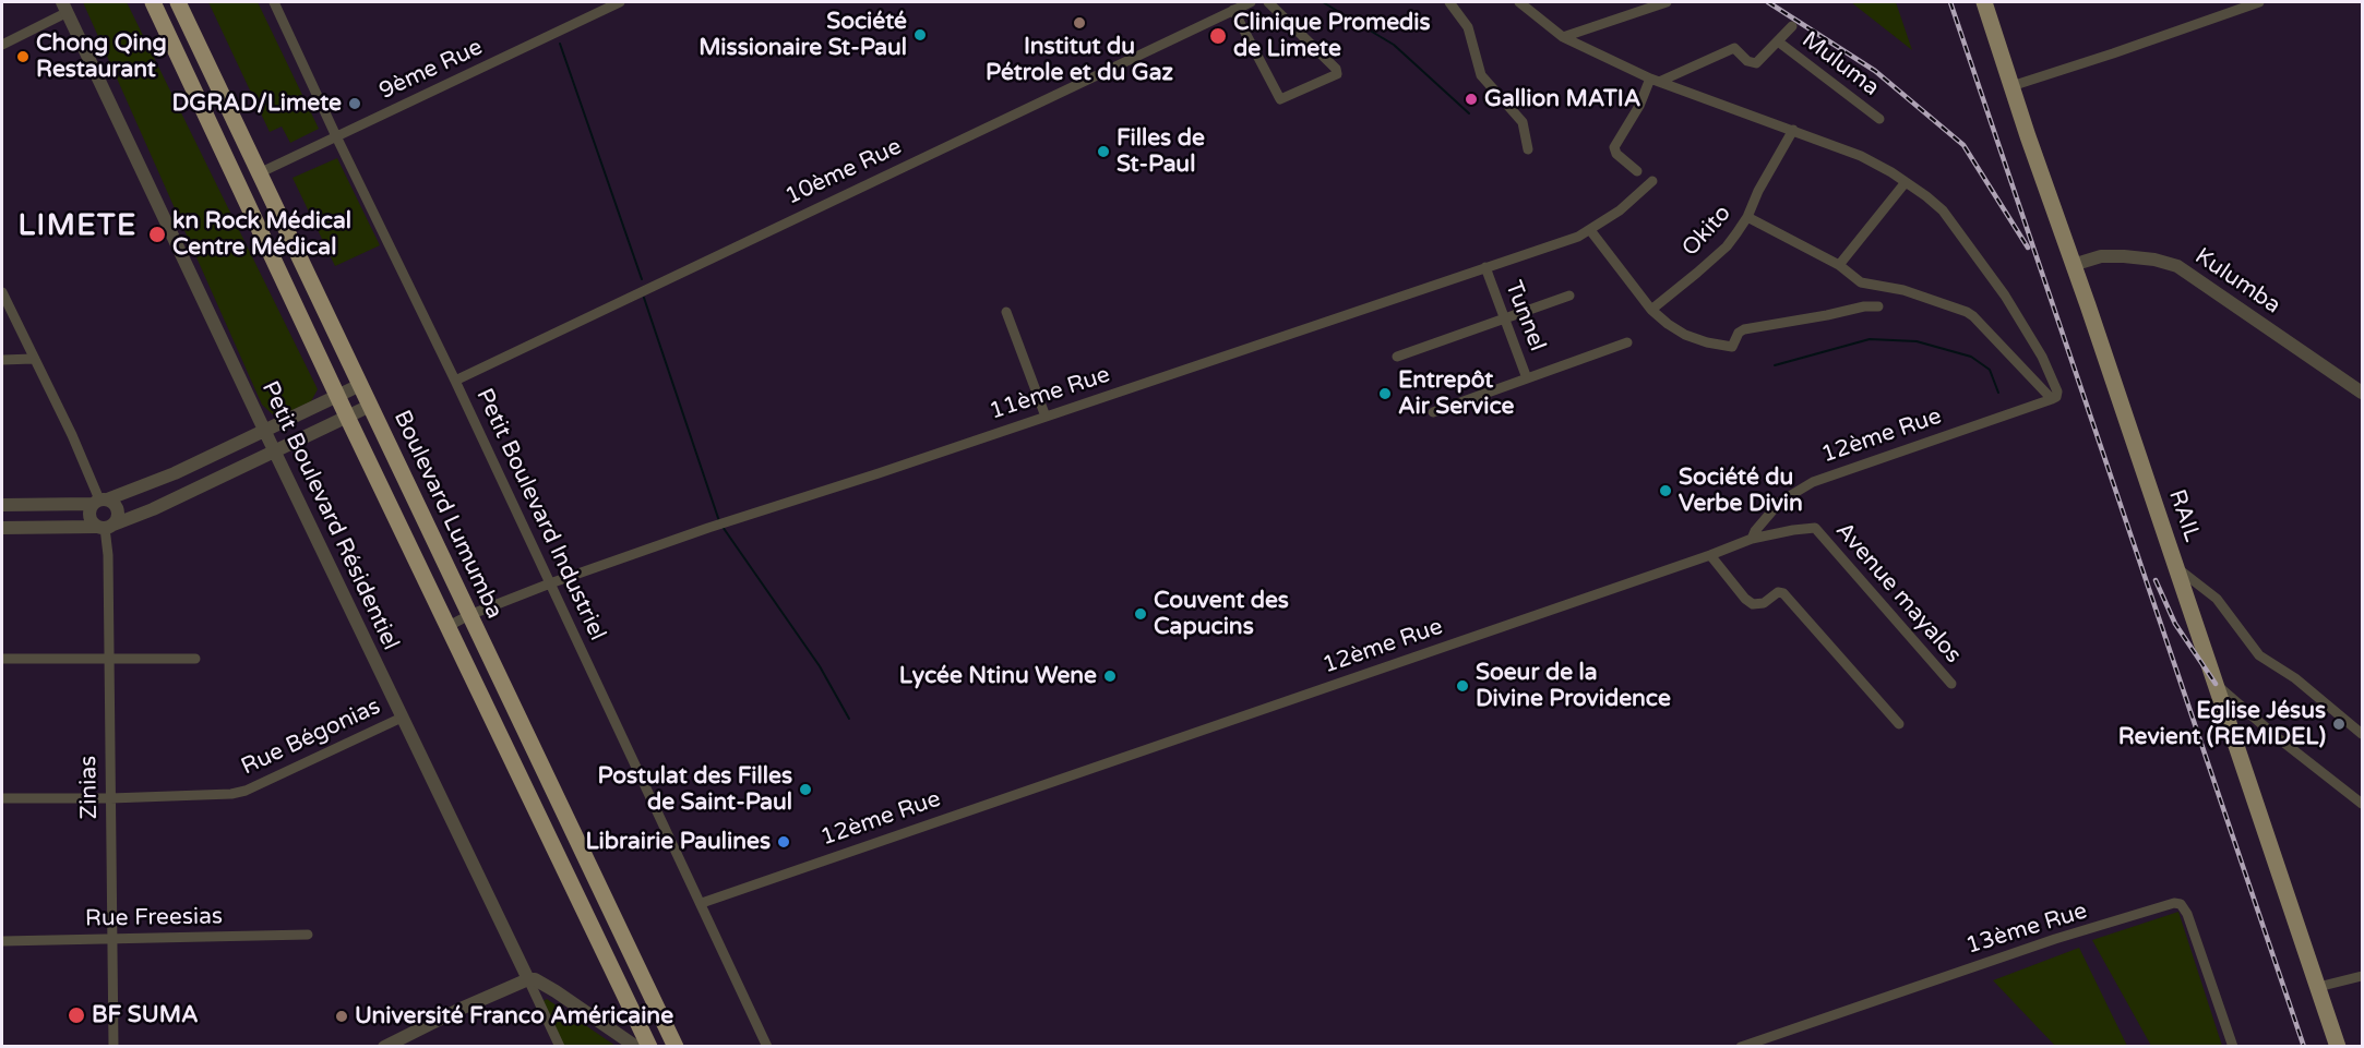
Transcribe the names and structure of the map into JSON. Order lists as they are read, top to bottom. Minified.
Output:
{"streets":{"highway":["Boulevard Lumumba"],"main road":["RAIL"],"street":["Muluma","9ème Rue","10ème Rue","Okito","Kulumba","Tunnel","11ème Rue","12ème Rue","Petit Boulevard Industriel","Petit Boulevard Résidentiel","Avenue mayalos","Rue Bégonias","Zinias","Rue Freesias","13ème Rue"]},"crossings":[["9ème Rue","Boulevard Lumumba"],["9ème Rue","Petit Boulevard Industriel"],["10ème Rue","Petit Boulevard Industriel"],["Kulumba","RAIL"],["Tunnel","11ème Rue"],["11ème Rue","Boulevard Lumumba"],["11ème Rue","Petit Boulevard Industriel"],["12ème Rue","Petit Boulevard Industriel"],["12ème Rue","Avenue mayalos"],["Petit Boulevard Résidentiel","Rue Bégonias"],["Rue Bégonias","Zinias"],["Zinias","Rue Freesias"]],"districts":["LIMETE"],"places":["Institut du Pétrole et du Gaz","Société Missionaire St-Paul","Clinique Promedis de Limete","Chong Qing Restaurant","Gallion MATIA","DGRAD/Limete","Filles de St-Paul","kn Rock Médical Centre Médical","Entrepôt Air Service","Société du Verbe Divin","Couvent des Capucins","Lycée Ntinu Wene","Soeur de la Divine Providence","Eglise Jésus Revient (REMIDEL)","Postulat des Filles de Saint-Paul","Librairie Paulines","BF SUMA","Université Franco Américaine"]}
